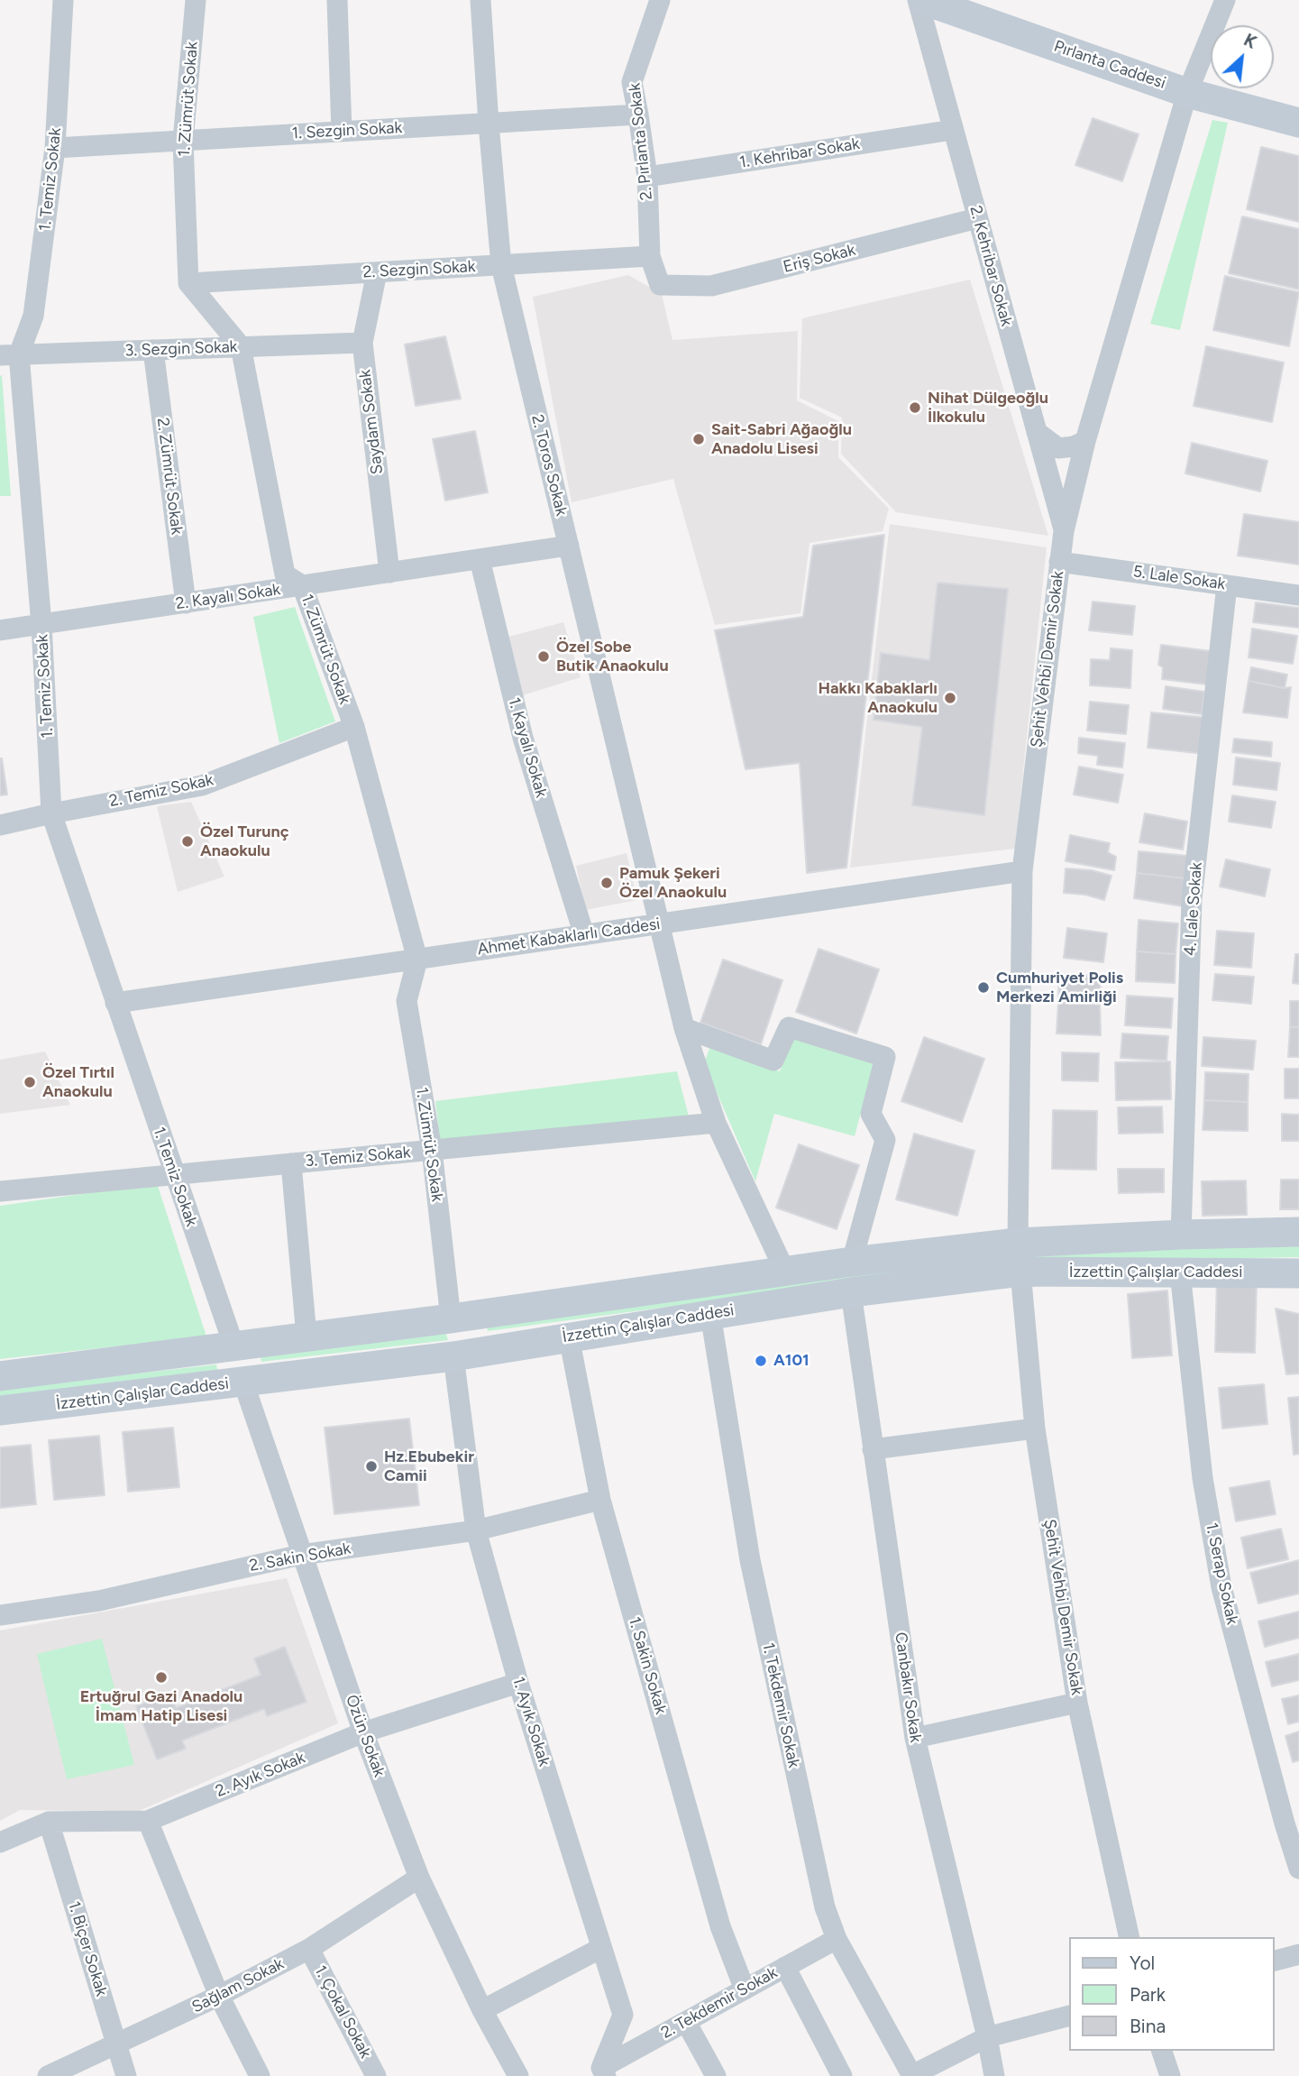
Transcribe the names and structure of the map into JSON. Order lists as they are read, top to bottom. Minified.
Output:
{"streets":{"street":["Pırlanta Caddesi","1. Zümrüt Sokak","1. Sezgin Sokak","2. Pırlanta Sokak","1. Kehribar Sokak","1. Temiz Sokak","Eriş Sokak","2. Kehribar Sokak","2. Sezgin Sokak","3. Sezgin Sokak","Saydam Sokak","2. Toros Sokak","2. Zümrüt Sokak","5. Lale Sokak","2. Kayalı Sokak","Şehit Vehbi Demir Sokak","1. Kayalı Sokak","2. Temiz Sokak","4. Lale Sokak","Ahmet Kabaklarlı Caddesi","3. Temiz Sokak","İzzettin Çalışlar Caddesi","2. Sakin Sokak","1. Serap Sokak","1. Sakin Sokak","Canbakır Sokak","1. Tekdemir Sokak","1. Ayık Sokak","Özün Sokak","2. Ayık Sokak","1. Biçer Sokak","Sağlam Sokak","2. Tekdemir Sokak","1. Çokal Sokak"]},"crossings":[["Pırlanta Caddesi","Şehit Vehbi Demir Sokak"],["1. Zümrüt Sokak","1. Sezgin Sokak"],["1. Zümrüt Sokak","2. Sezgin Sokak"],["1. Zümrüt Sokak","3. Sezgin Sokak"],["1. Zümrüt Sokak","2. Kayalı Sokak"],["1. Zümrüt Sokak","2. Temiz Sokak"],["1. Zümrüt Sokak","Ahmet Kabaklarlı Caddesi"],["1. Zümrüt Sokak","3. Temiz Sokak"],["1. Zümrüt Sokak","İzzettin Çalışlar Caddesi"],["1. Sezgin Sokak","2. Pırlanta Sokak"],["1. Sezgin Sokak","1. Temiz Sokak"],["1. Sezgin Sokak","2. Toros Sokak"],["2. Pırlanta Sokak","1. Kehribar Sokak"],["2. Pırlanta Sokak","Eriş Sokak"],["2. Pırlanta Sokak","2. Sezgin Sokak"],["1. Kehribar Sokak","2. Kehribar Sokak"],["1. Temiz Sokak","3. Sezgin Sokak"],["1. Temiz Sokak","2. Kayalı Sokak"],["1. Temiz Sokak","2. Temiz Sokak"],["1. Temiz Sokak","Ahmet Kabaklarlı Caddesi"],["1. Temiz Sokak","3. Temiz Sokak"],["1. Temiz Sokak","İzzettin Çalışlar Caddesi"],["Eriş Sokak","2. Kehribar Sokak"],["2. Kehribar Sokak","Şehit Vehbi Demir Sokak"],["2. Sezgin Sokak","Saydam Sokak"],["2. Sezgin Sokak","2. Toros Sokak"],["3. Sezgin Sokak","Saydam Sokak"],["3. Sezgin Sokak","2. Zümrüt Sokak"],["Saydam Sokak","2. Kayalı Sokak"],["2. Toros Sokak","2. Kayalı Sokak"],["2. Toros Sokak","Ahmet Kabaklarlı Caddesi"],["2. Toros Sokak","3. Temiz Sokak"],["2. Toros Sokak","İzzettin Çalışlar Caddesi"],["2. Zümrüt Sokak","2. Kayalı Sokak"],["5. Lale Sokak","Şehit Vehbi Demir Sokak"],["5. Lale Sokak","4. Lale Sokak"],["2. Kayalı Sokak","1. Kayalı Sokak"],["Şehit Vehbi Demir Sokak","Ahmet Kabaklarlı Caddesi"],["Şehit Vehbi Demir Sokak","İzzettin Çalışlar Caddesi"],["1. Kayalı Sokak","Ahmet Kabaklarlı Caddesi"],["4. Lale Sokak","İzzettin Çalışlar Caddesi"],["İzzettin Çalışlar Caddesi","1. Serap Sokak"],["İzzettin Çalışlar Caddesi","1. Sakin Sokak"],["İzzettin Çalışlar Caddesi","Canbakır Sokak"],["İzzettin Çalışlar Caddesi","1. Tekdemir Sokak"],["İzzettin Çalışlar Caddesi","1. Ayık Sokak"],["İzzettin Çalışlar Caddesi","Özün Sokak"],["2. Sakin Sokak","1. Sakin Sokak"],["2. Sakin Sokak","1. Ayık Sokak"],["2. Sakin Sokak","Özün Sokak"],["1. Sakin Sokak","2. Tekdemir Sokak"],["1. Tekdemir Sokak","2. Tekdemir Sokak"],["1. Ayık Sokak","2. Ayık Sokak"],["1. Ayık Sokak","2. Tekdemir Sokak"],["Özün Sokak","2. Ayık Sokak"],["Özün Sokak","Sağlam Sokak"],["2. Ayık Sokak","1. Biçer Sokak"],["1. Biçer Sokak","Sağlam Sokak"],["Sağlam Sokak","1. Çokal Sokak"]],"places":["Nihat Dülgeoğlu İlkokulu","Sait-Sabri Ağaoğlu Anadolu Lisesi","Özel Sobe Butik Anaokulu","Hakkı Kabaklarlı Anaokulu","Özel Turunç Anaokulu","Pamuk Şekeri Özel Anaokulu","Cumhuriyet Polis Merkezi Amirliği","Özel Tırtıl Anaokulu","A101","Hz.Ebubekir Camii","Ertuğrul Gazi Anadolu İmam Hatip Lisesi"],"legend":["Yol","Park","Bina"],"north":"top right"}
